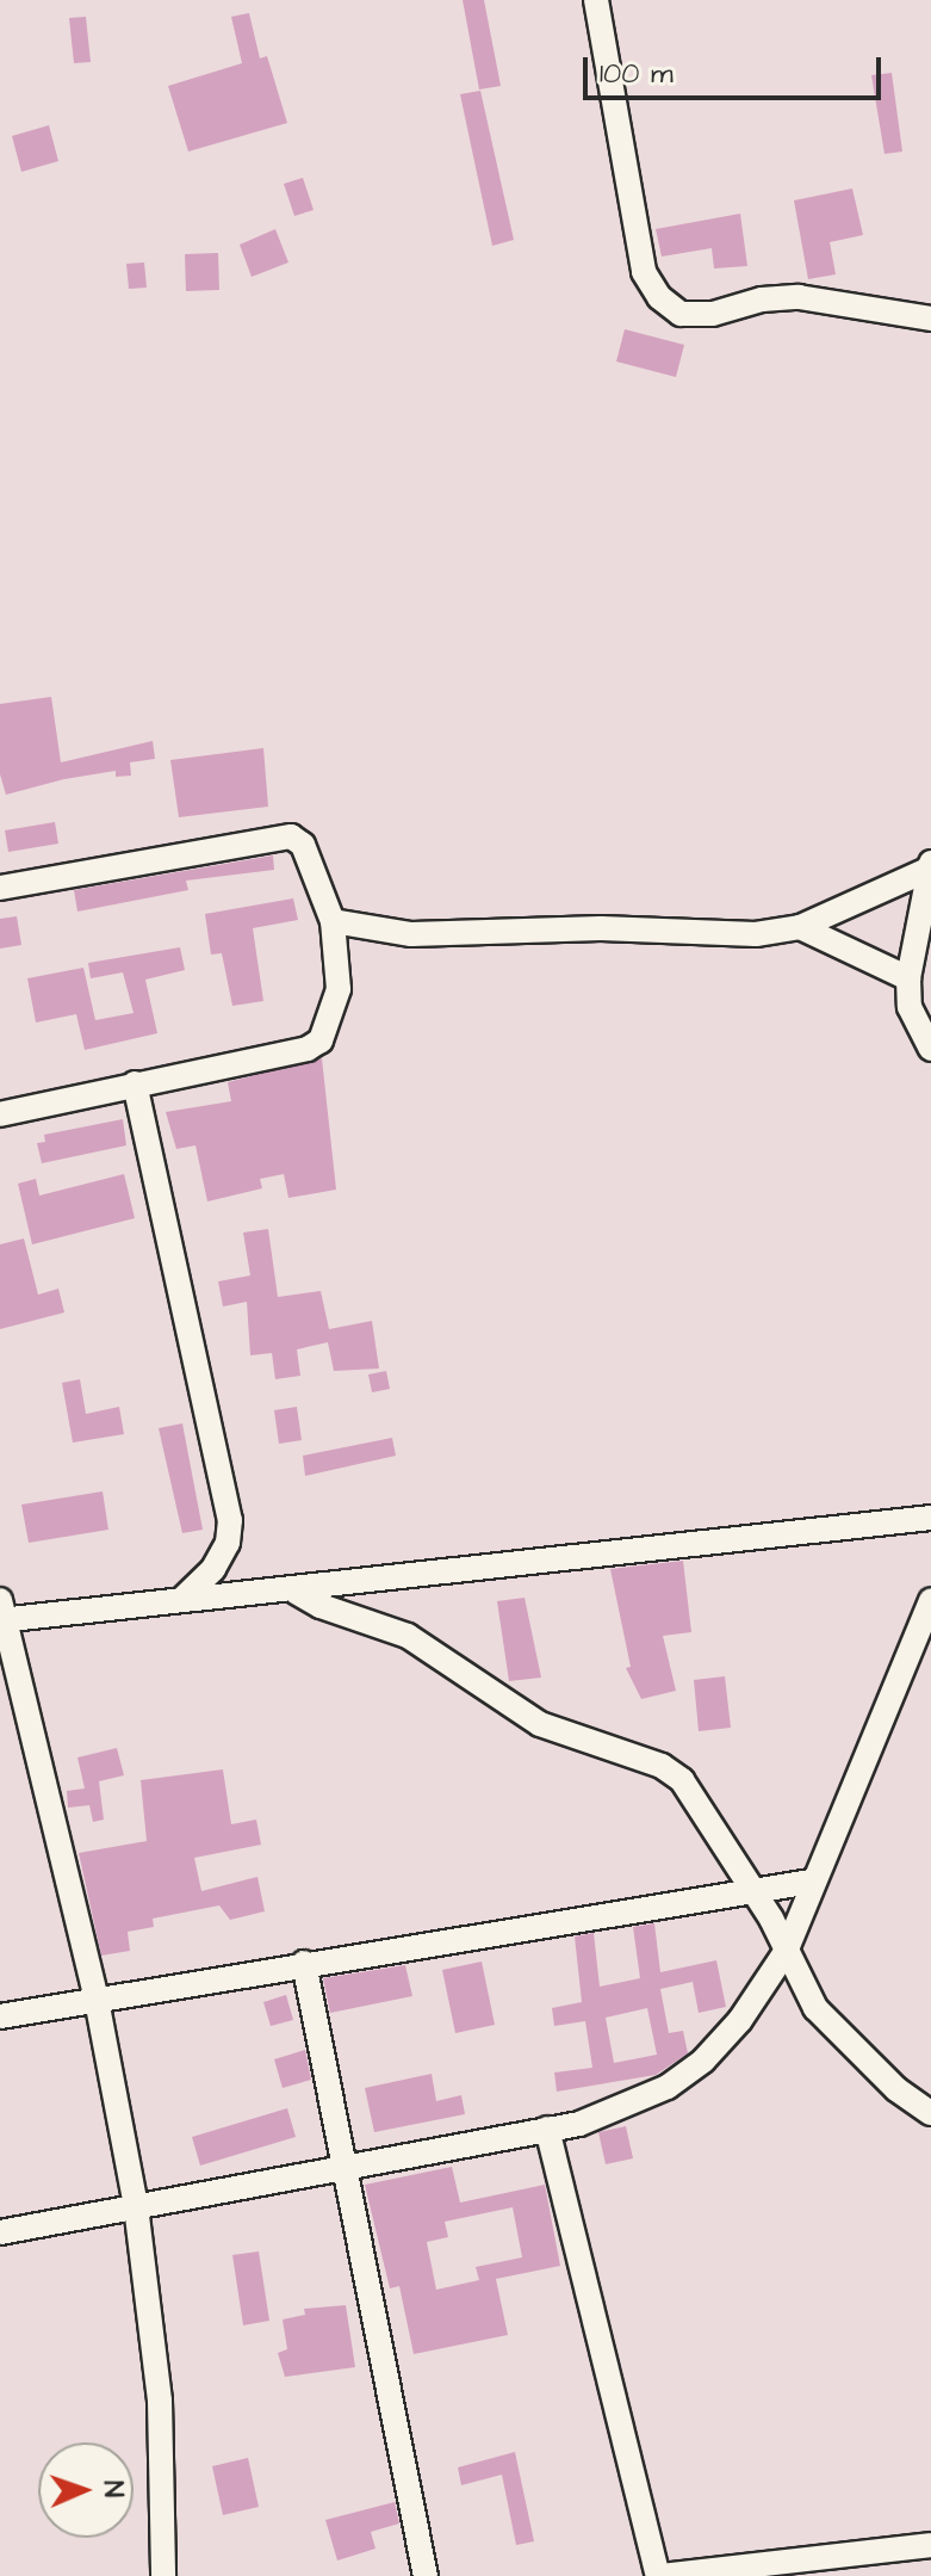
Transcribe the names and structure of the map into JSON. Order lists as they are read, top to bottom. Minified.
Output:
{"scale_bar":"100 m","north":"right"}
